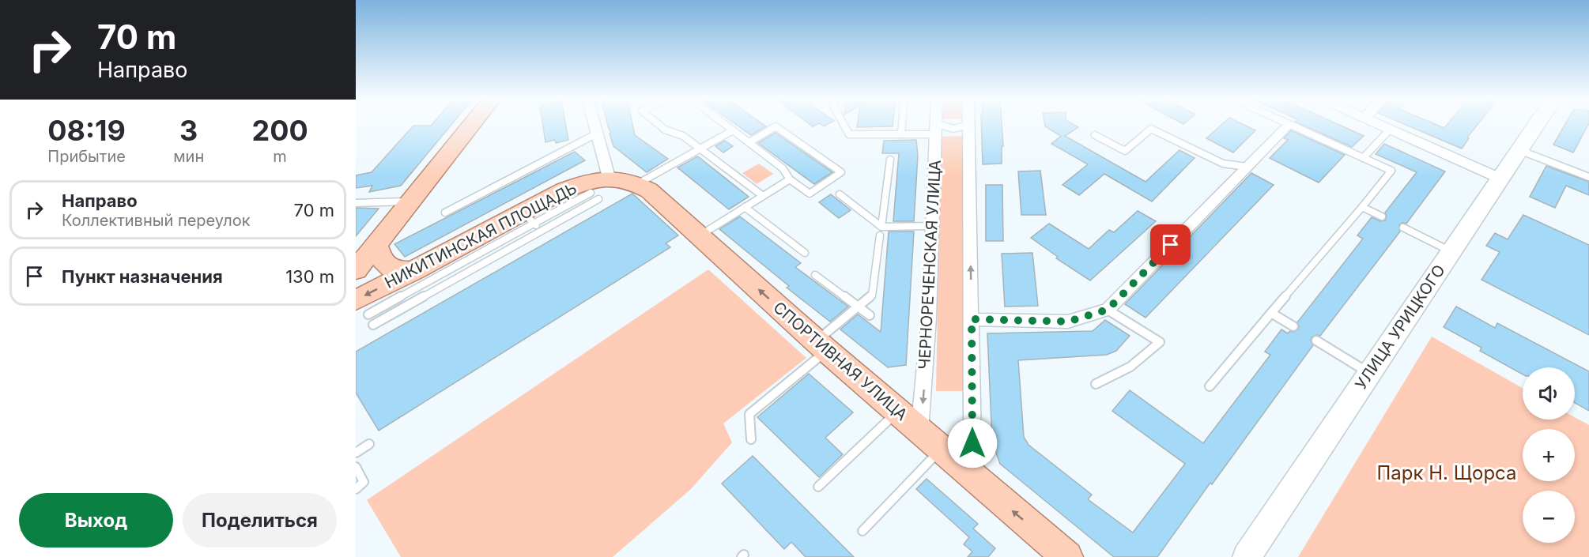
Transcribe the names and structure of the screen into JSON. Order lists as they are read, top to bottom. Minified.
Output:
{"streets":{"main road":["НИКИТИНСКАЯ ПЛОЩАДЬ","УЛИЦА УРИЦКОГО","СПОРТИВНАЯ УЛИЦА"],"street":["ЧЕРНОРЕЧЕНСКАЯ УЛИЦА"]},"crossings":[["НИКИТИНСКАЯ ПЛОЩАДЬ","СПОРТИВНАЯ УЛИЦА"],["ЧЕРНОРЕЧЕНСКАЯ УЛИЦА","СПОРТИВНАЯ УЛИЦА"]],"one_way":["СПОРТИВНАЯ УЛИЦА"],"parks":["Парк Н. Щорса"],"page":{"turn":["70 m","Направо"],"eta":["08:19","Прибытие","3","мин","200","m"],"list":[{"name":"Направо","note":"Коллективный переулок","value":"70 m"},{"name":"Пункт назначения","value":"130 m"}],"map_buttons":["+","−"],"buttons":["Выход","Поделиться"]}}
